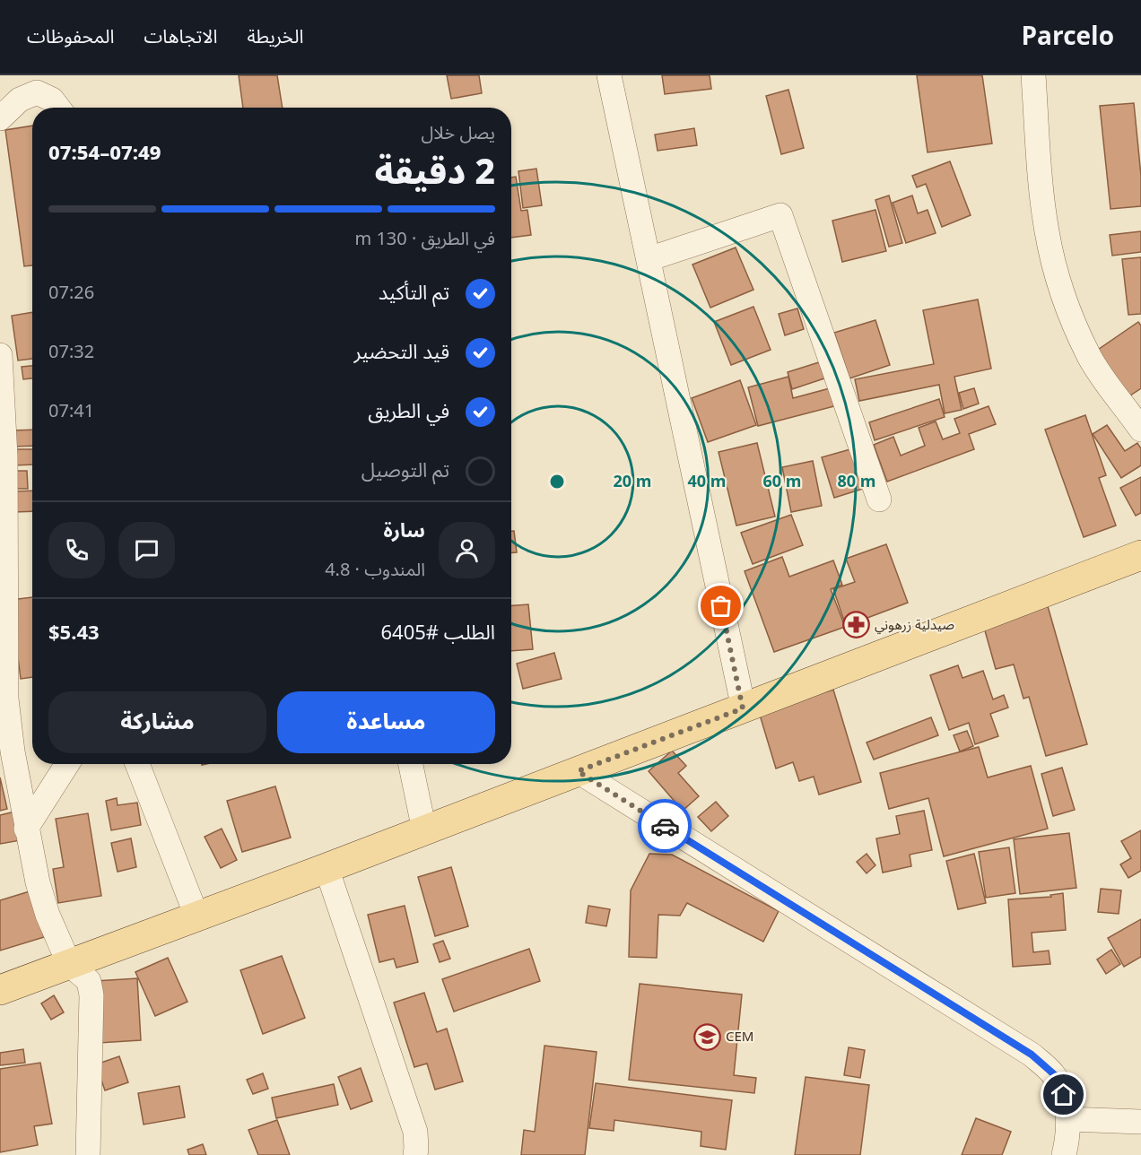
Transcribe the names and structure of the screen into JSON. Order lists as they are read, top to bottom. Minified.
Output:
{"places":{"pharmacy":["صيدلية زرهوني"],"school or university":["CEM"]},"page":{"header":"Parcelo","nav":["الخريطة","الاتجاهات","المحفوظات"],"heading":["2 دقيقة","يصل خلال","07:49–07:54"],"panel":["سارة","المندوب · 4.8","الطلب #6405","$5.43"],"bar":"في الطريق · 130 m","list":[["تم التأكيد","07:26"],["قيد التحضير","07:32"],["في الطريق","07:41"],"تم التوصيل"],"buttons":["مساعدة","مشاركة"]},"rings":["20 m","40 m","60 m","80 m"]}
